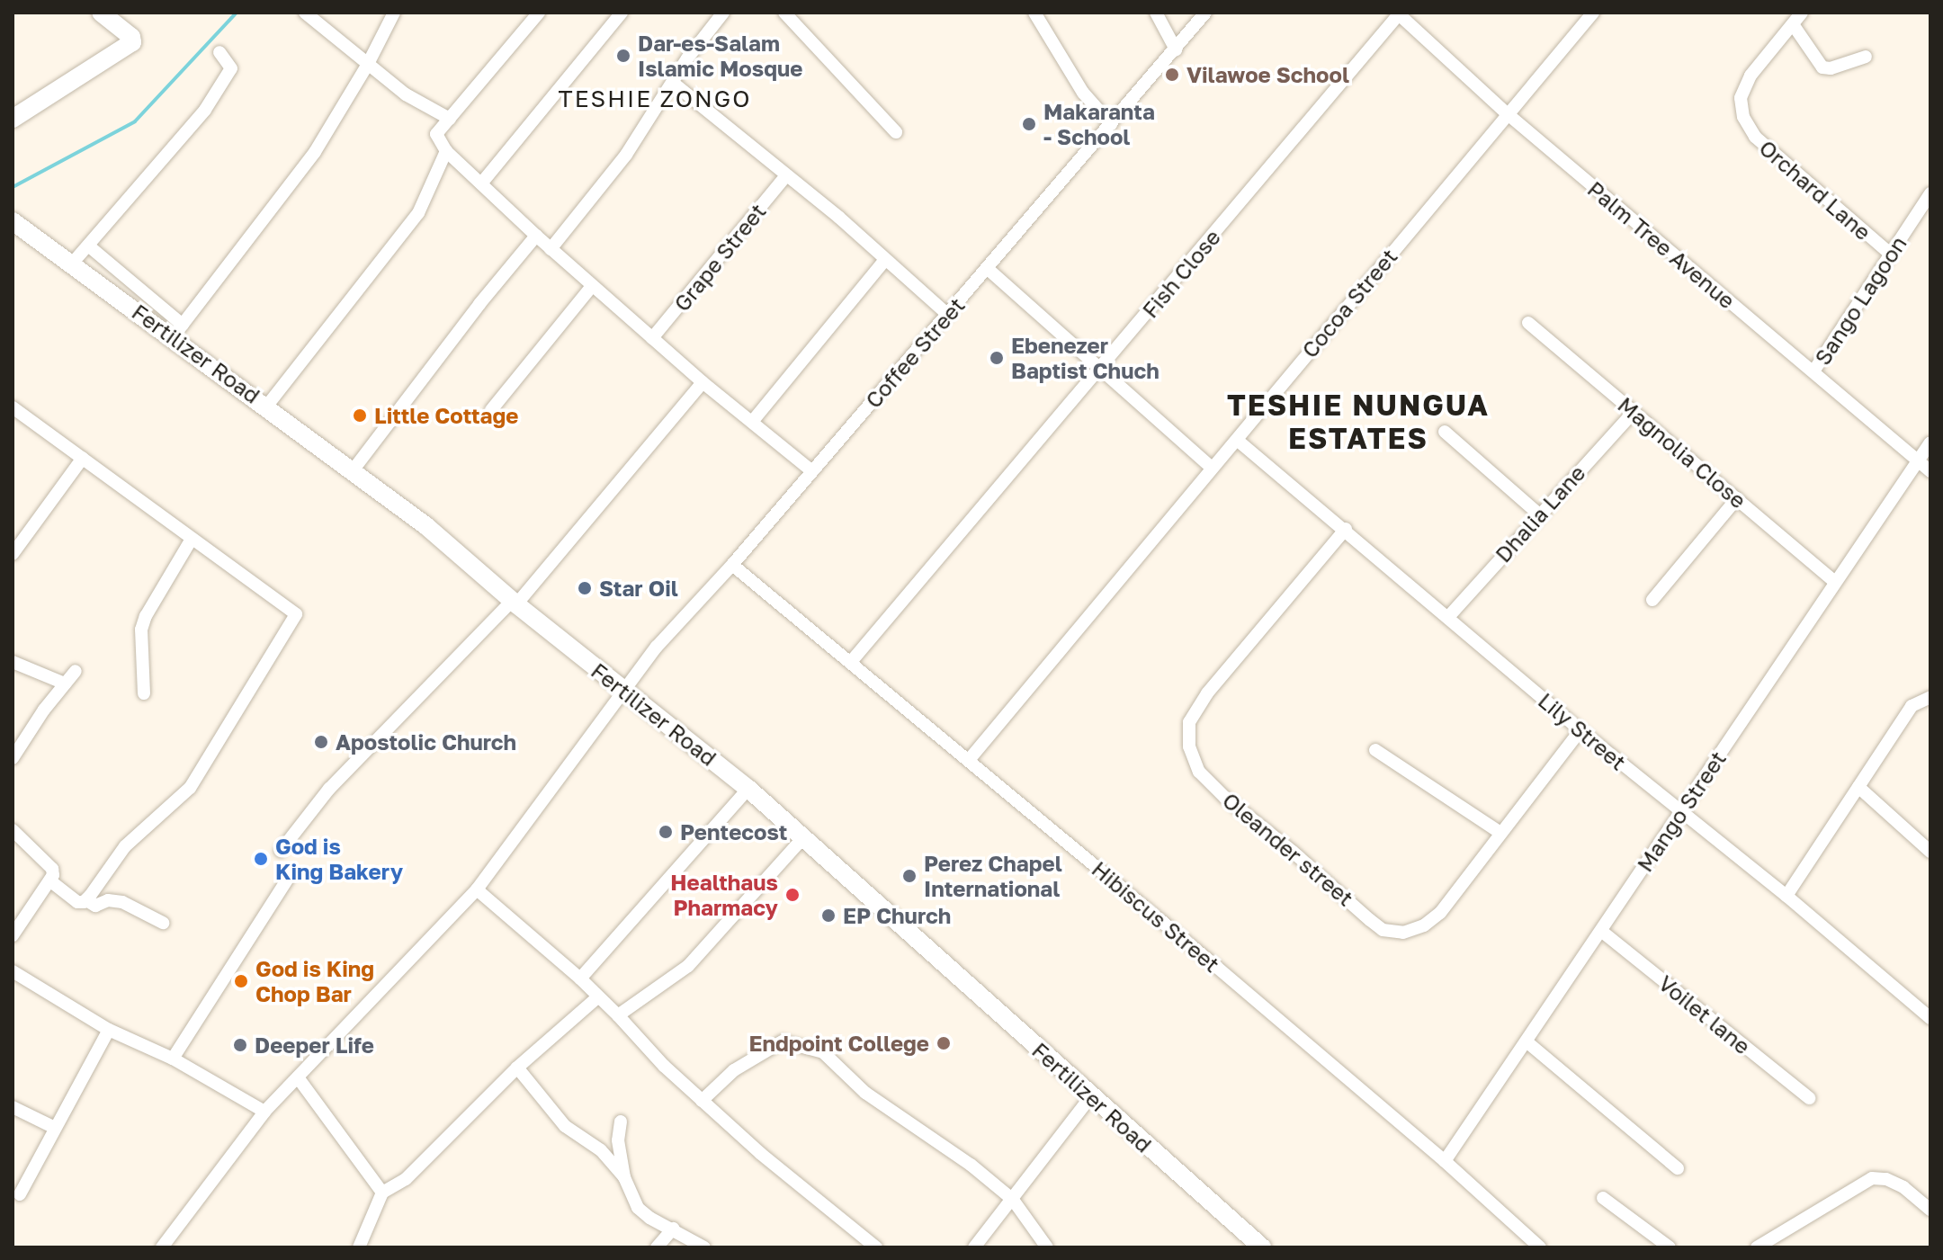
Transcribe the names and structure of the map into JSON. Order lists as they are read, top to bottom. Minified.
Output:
{"streets":{"street":["Orchard Lane","Palm Tree Avenue","Grape Street","Fish Close","Sango Lagoon","Cocoa Street","Coffee Street","Fertilizer Road","Magnolia Close","Dhalia Lane","Lily Street","Mango Street","Oleander street","Hibiscus Street","Voilet lane"]},"crossings":[["Orchard Lane","Sango Lagoon"],["Palm Tree Avenue","Fish Close"],["Palm Tree Avenue","Sango Lagoon"],["Palm Tree Avenue","Cocoa Street"],["Palm Tree Avenue","Mango Street"],["Fish Close","Hibiscus Street"],["Cocoa Street","Lily Street"],["Cocoa Street","Hibiscus Street"],["Coffee Street","Fertilizer Road"],["Coffee Street","Hibiscus Street"],["Magnolia Close","Dhalia Lane"],["Magnolia Close","Mango Street"],["Dhalia Lane","Lily Street"],["Lily Street","Mango Street"],["Lily Street","Oleander street"],["Mango Street","Hibiscus Street"],["Mango Street","Voilet lane"]],"districts":["TESHIE ZONGO","TESHIE NUNGUA ESTATES"],"places":["Dar-es-Salam Islamic Mosque","Vilawoe School","Makaranta - School","Ebenezer Baptist Chuch","Little Cottage","Star Oil","Apostolic Church","Pentecost","God is King Bakery","Perez Chapel International","Healthaus Pharmacy","EP Church","God is King Chop Bar","Endpoint College","Deeper Life"]}
